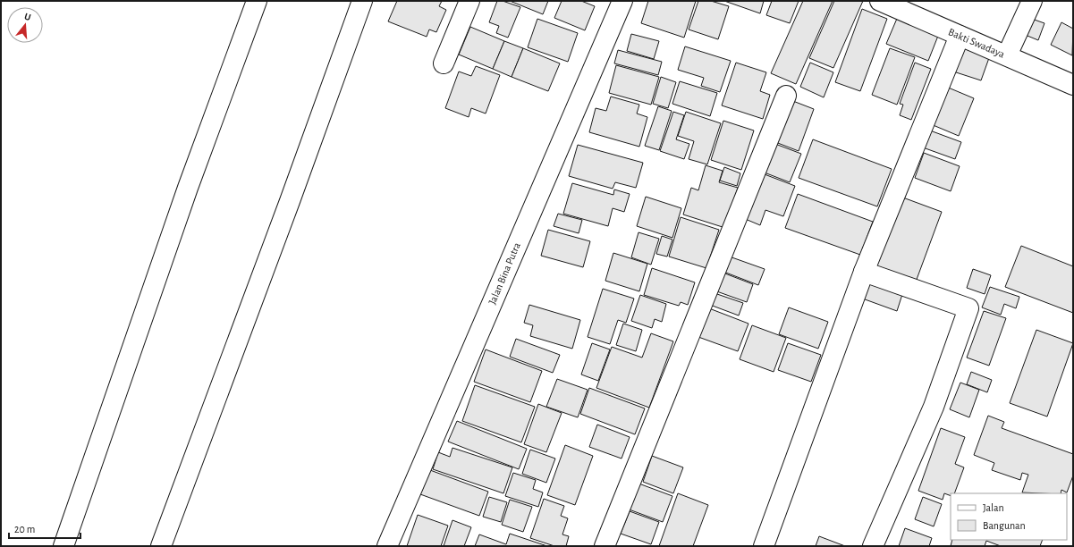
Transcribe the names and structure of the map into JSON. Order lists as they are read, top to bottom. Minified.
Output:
{"streets":{"street":["Bakti Swadaya","Jalan Bina Putra"]},"legend":["Jalan","Bangunan"],"scale_bar":"20 m","north":"top"}
